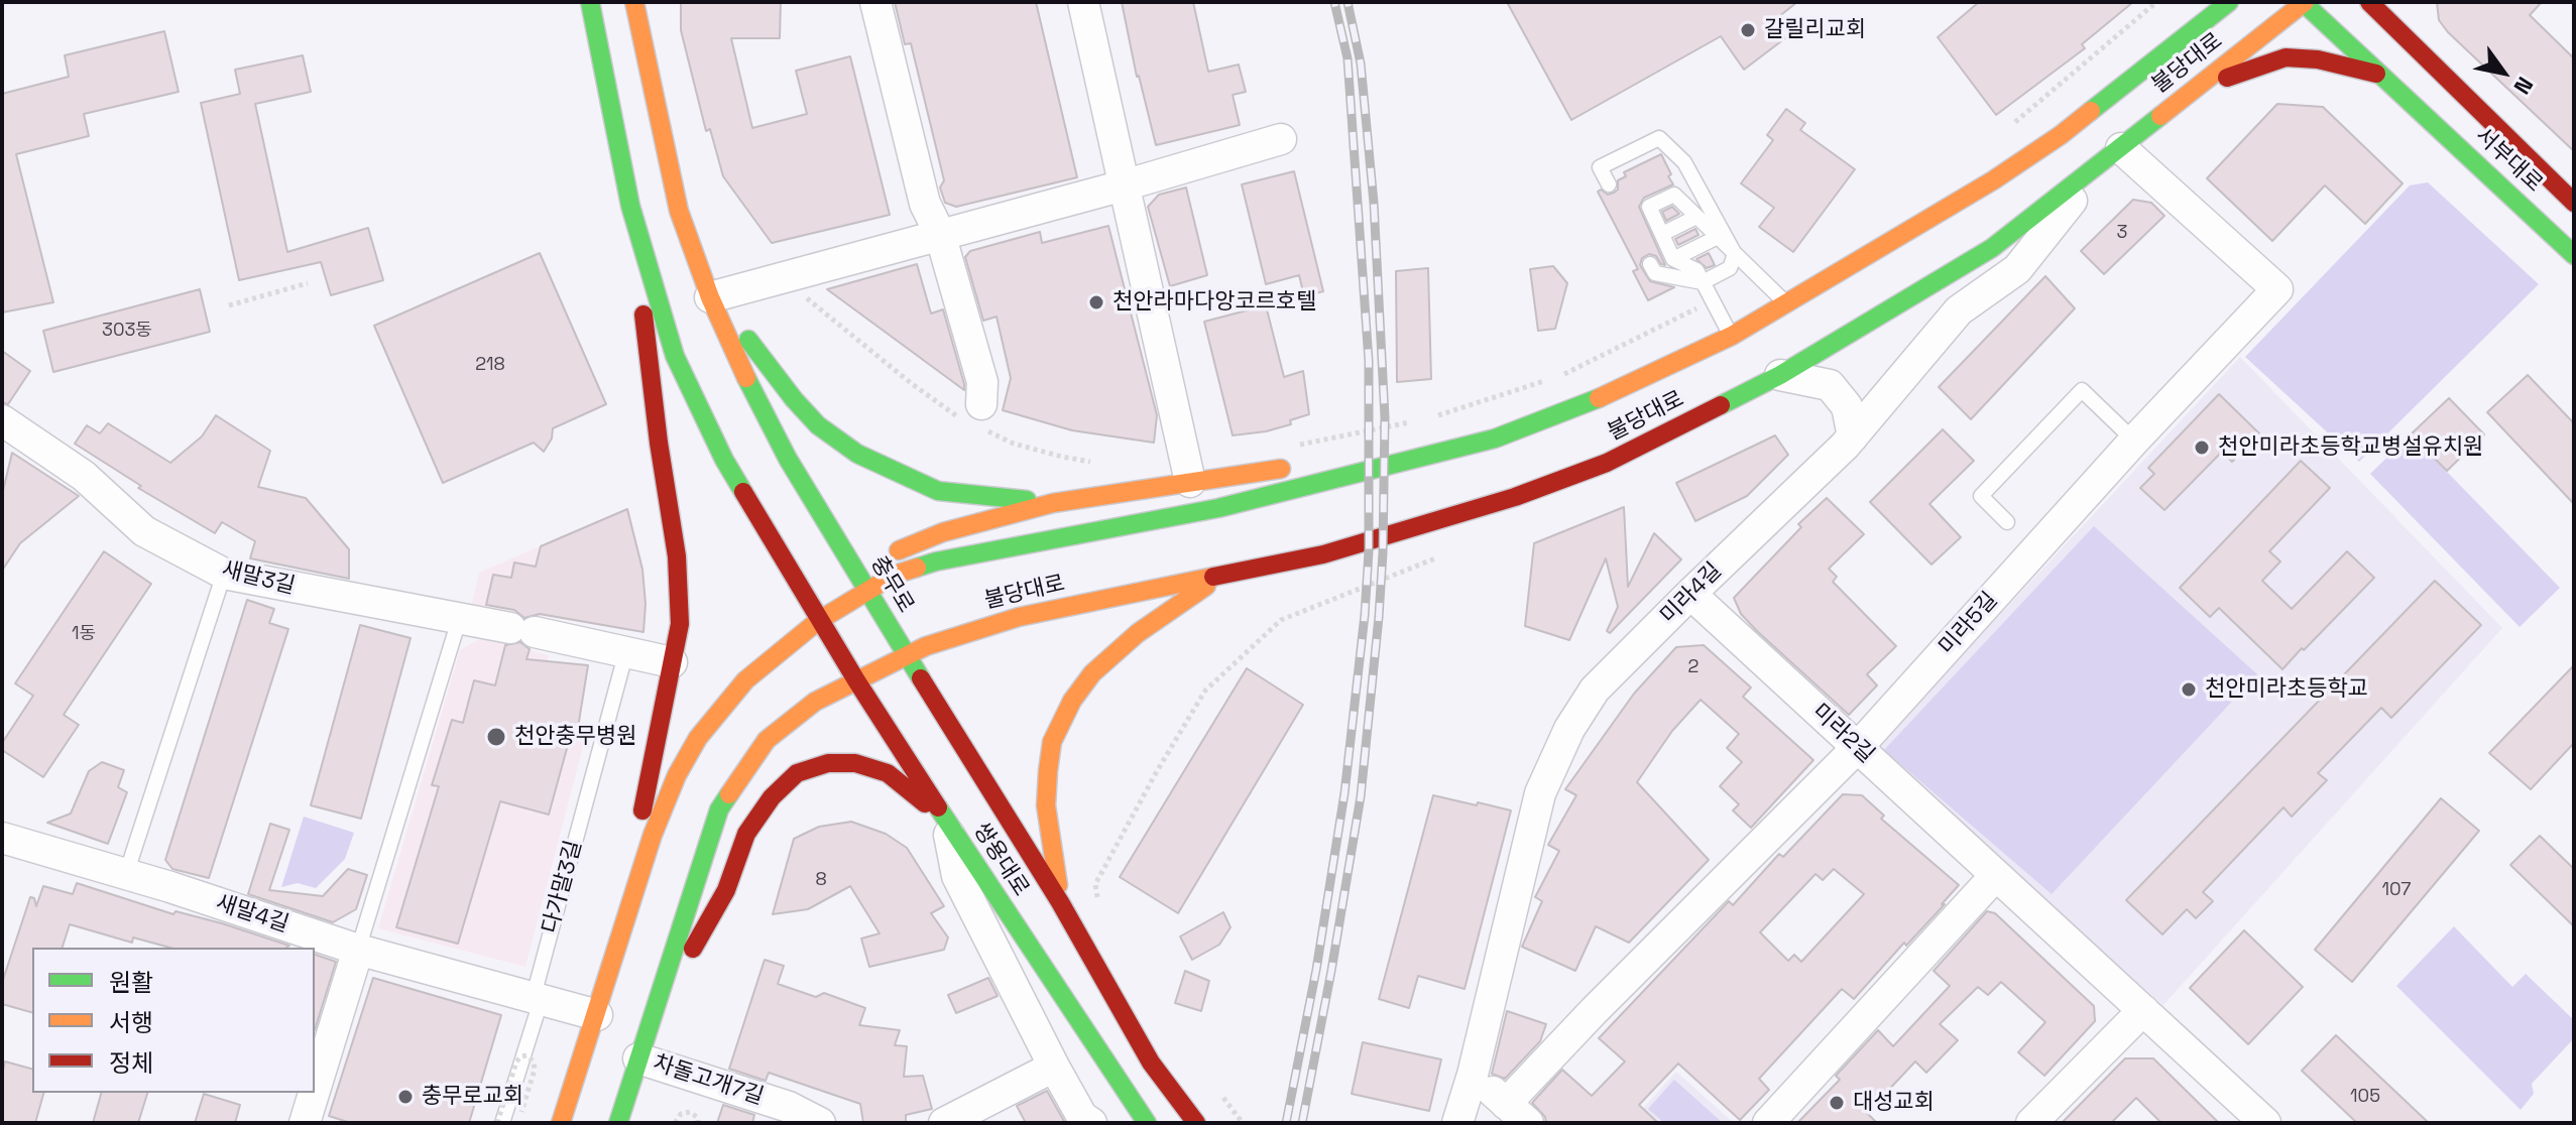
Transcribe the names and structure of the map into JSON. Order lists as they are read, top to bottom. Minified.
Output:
{"streets":{"main road":["불당대로","서부대로","충무로","쌍용대로"],"street":["새말3길","미라4길","미라5길","미라2길","새말4길","차돌고개7길"],"lane":["다가말3길"]},"crossings":[["불당대로","서부대로"],["불당대로","충무로"],["불당대로","미라4길"],["불당대로","미라5길"],["불당대로","쌍용대로"],["새말3길","다가말3길"],["충무로","쌍용대로"],["미라4길","미라5길"],["미라4길","미라2길"],["미라5길","미라2길"],["다가말3길","새말4길"]],"places":["갈릴리교회","천안라마다앙코르호텔","천안미라초등학교병설유치원","천안미라초등학교","천안충무병원","충무로교회","대성교회"],"house_numbers":["3","303동","218","1동","2","8","107","105"],"legend":["원활","서행","정체"],"north":"bottom right"}
